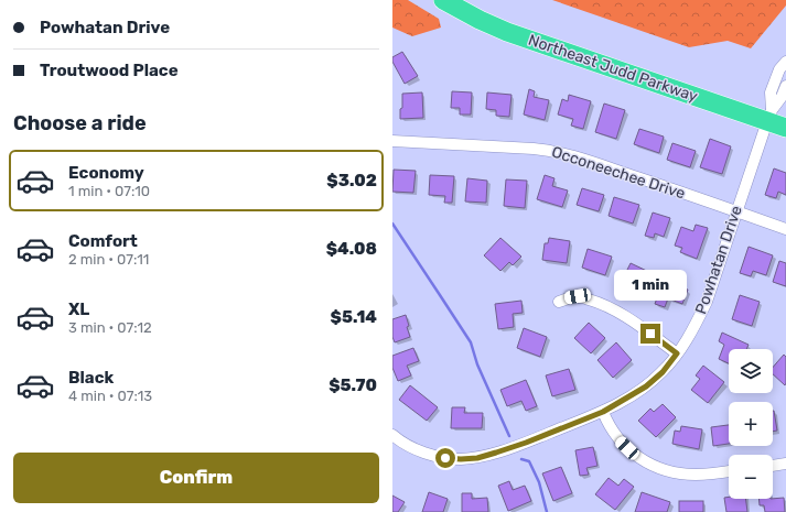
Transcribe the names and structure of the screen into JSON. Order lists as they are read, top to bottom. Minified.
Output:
{"streets":{"highway":["Northeast Judd Parkway"],"street":["Occoneechee Drive","Powhatan Drive"]},"crossings":[["Northeast Judd Parkway","Powhatan Drive"],["Occoneechee Drive","Powhatan Drive"]],"page":{"banner":["Powhatan Drive","Troutwood Place"],"heading":"Choose a ride","list":[{"name":"Economy","note":"1 min · 07:10","value":"$3.02"},{"name":"Comfort","note":"2 min · 07:11","value":"$4.08"},{"name":"XL","note":"3 min · 07:12","value":"$5.14"},{"name":"Black","note":"4 min · 07:13","value":"$5.70"}],"bubble":"1 min","map_buttons":["+","−"],"buttons":"Confirm"}}
